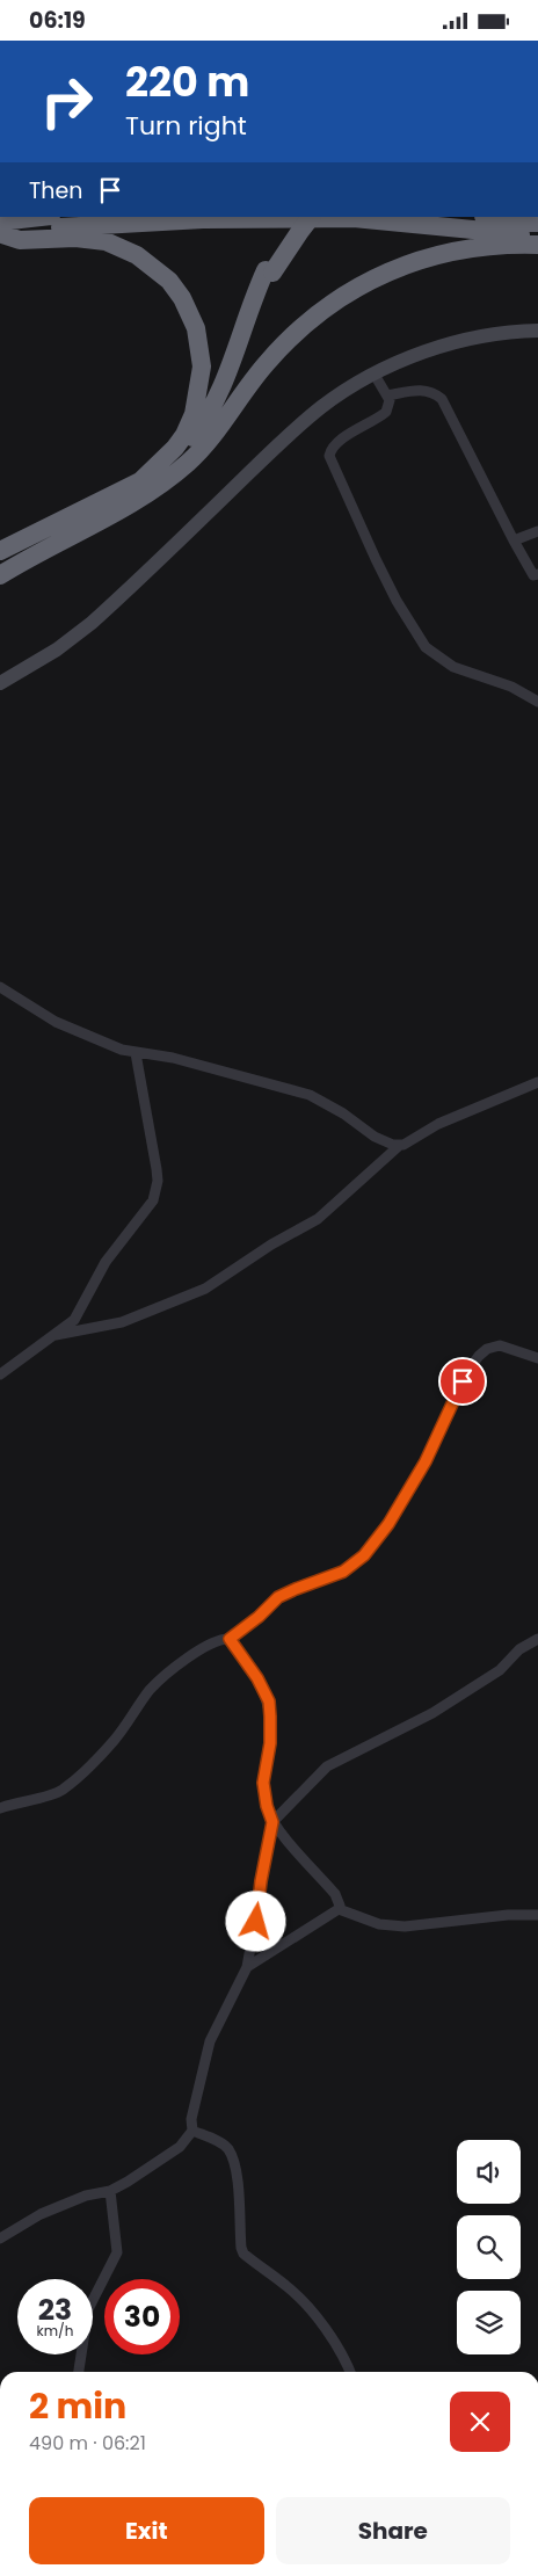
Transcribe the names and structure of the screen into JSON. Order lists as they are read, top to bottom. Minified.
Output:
{"page":{"status":"06:19","turn":["220 m","Turn right"],"then":"Then","speed":"23 km/h","limit":"30","heading":["2 min","490 m · 06:21"],"buttons":["Exit","Share"]}}
